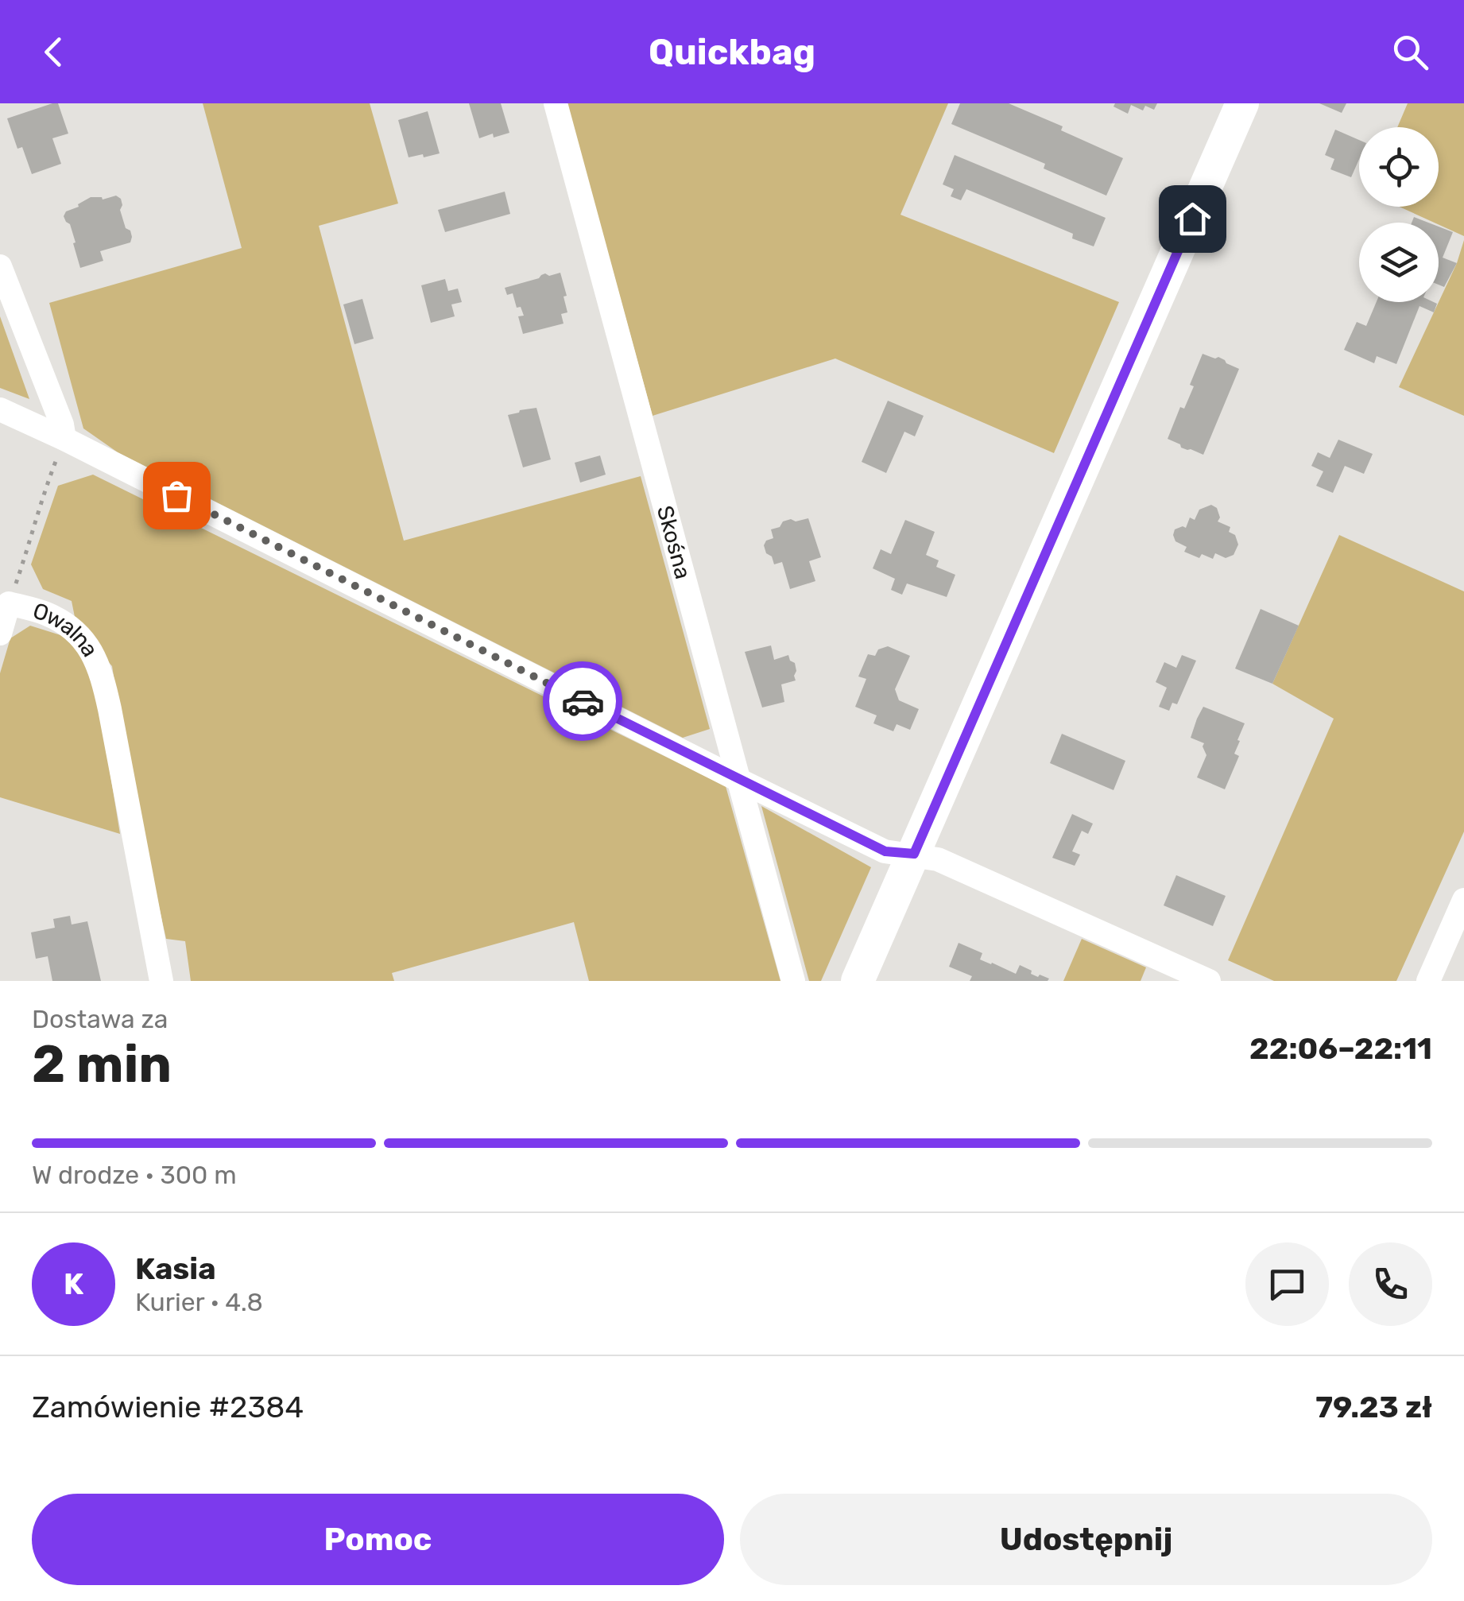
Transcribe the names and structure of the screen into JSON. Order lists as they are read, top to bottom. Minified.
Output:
{"streets":{"street":["Skośna","Owalna"]},"page":{"header":"Quickbag","heading":["2 min","Dostawa za","22:06–22:11"],"panel":["Kasia","Kurier · 4.8","Zamówienie #2384","79.23 zł"],"bar":"W drodze · 300 m","round":"K","buttons":["Pomoc","Udostępnij"]}}
